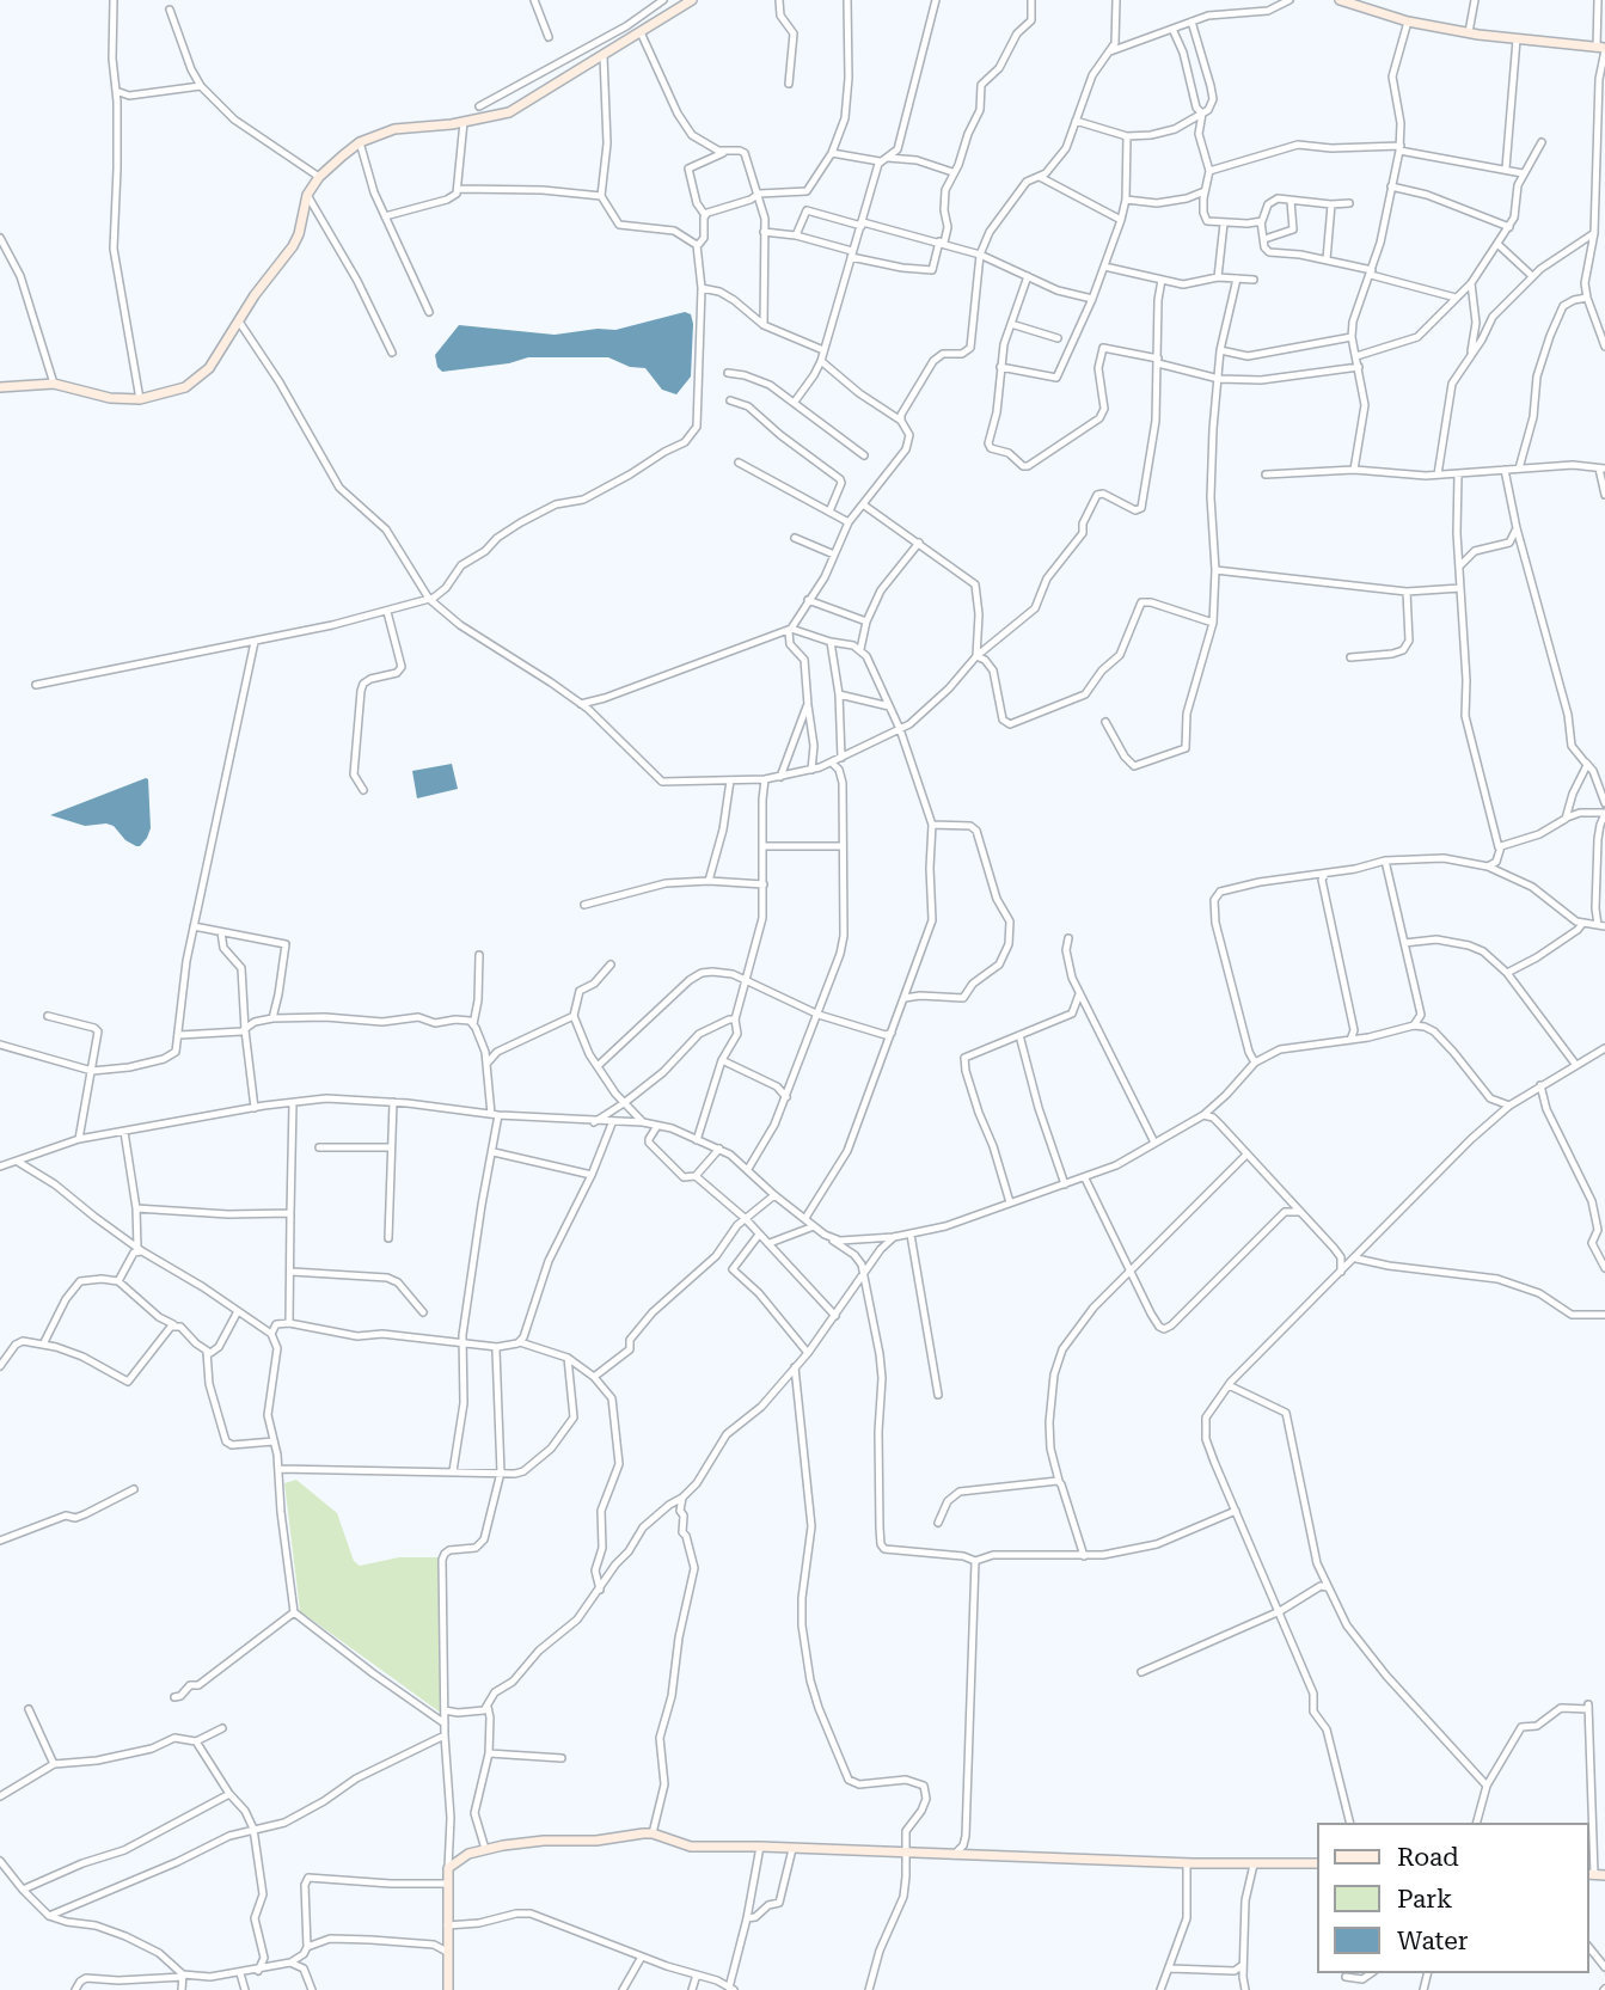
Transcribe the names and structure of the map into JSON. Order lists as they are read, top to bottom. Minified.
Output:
{"legend":["Road","Park","Water"]}
